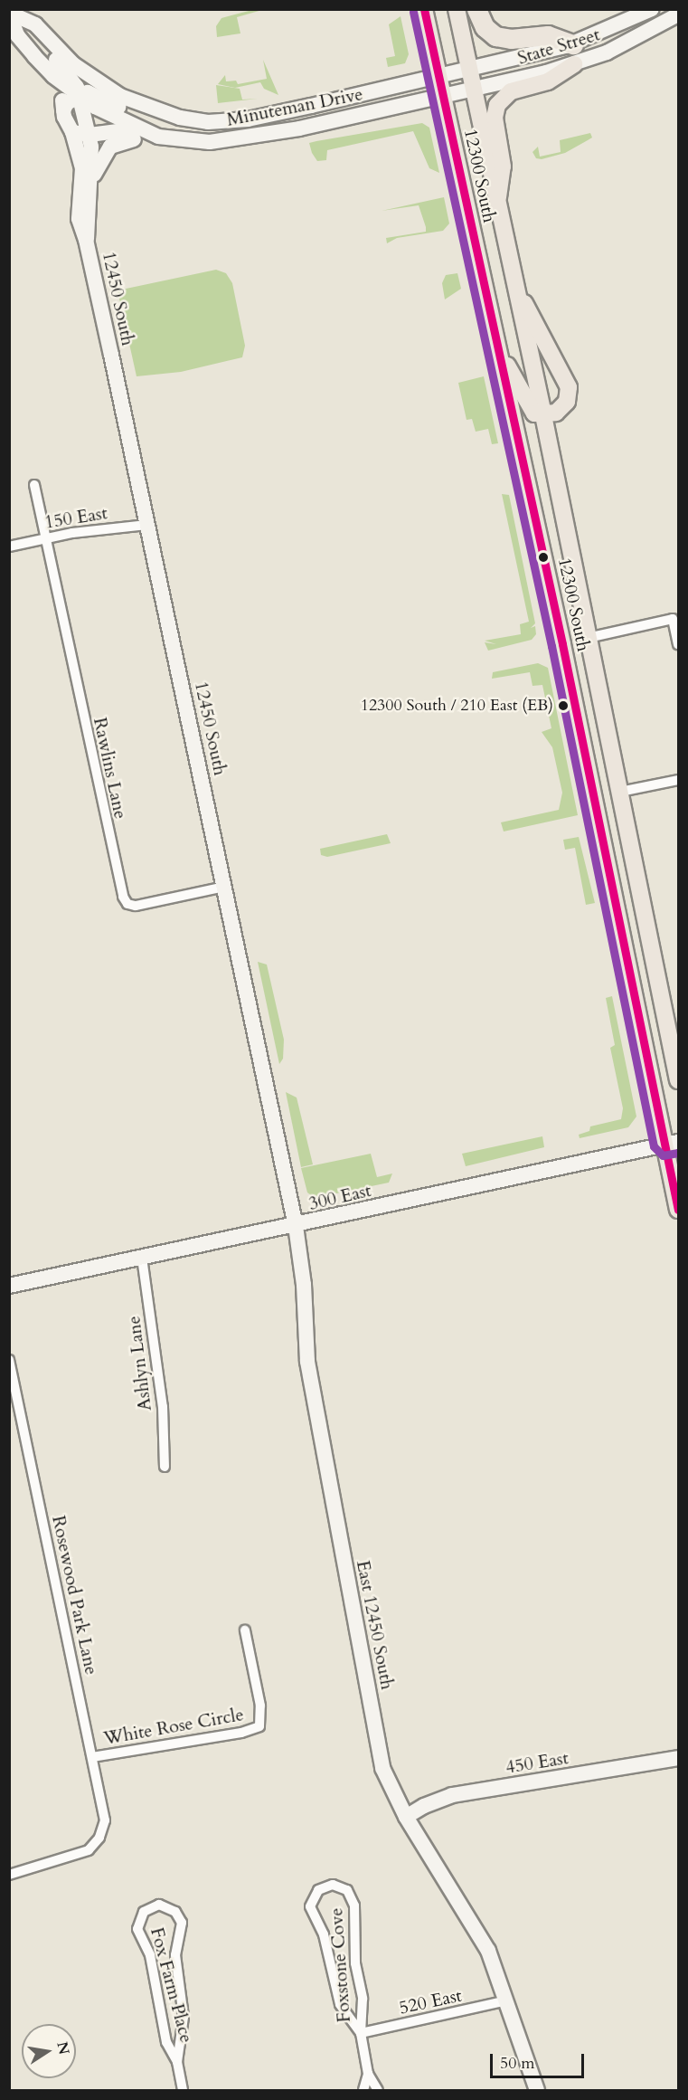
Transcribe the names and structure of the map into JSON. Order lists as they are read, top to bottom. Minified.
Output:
{"streets":{"main road":["12300 South"],"street":["State Street","Minuteman Drive","12450 South","150 East","Rawlins Lane","300 East","Ashlyn Lane","Rosewood Park Lane","East 12450 South","White Rose Circle","450 East","Foxstone Cove","Fox Farm Place","520 East"]},"crossings":[["State Street","Minuteman Drive"],["State Street","12300 South"],["Minuteman Drive","12300 South"],["Minuteman Drive","12450 South"],["12300 South","300 East"],["12450 South","150 East"],["12450 South","Rawlins Lane"],["12450 South","300 East"],["12450 South","East 12450 South"],["150 East","Rawlins Lane"],["300 East","Ashlyn Lane"],["300 East","East 12450 South"],["Rosewood Park Lane","White Rose Circle"],["East 12450 South","450 East"],["East 12450 South","520 East"],["Foxstone Cove","520 East"]],"places":["12300 South / 210 East (EB)"],"scale_bar":"50 m","north":"right"}
